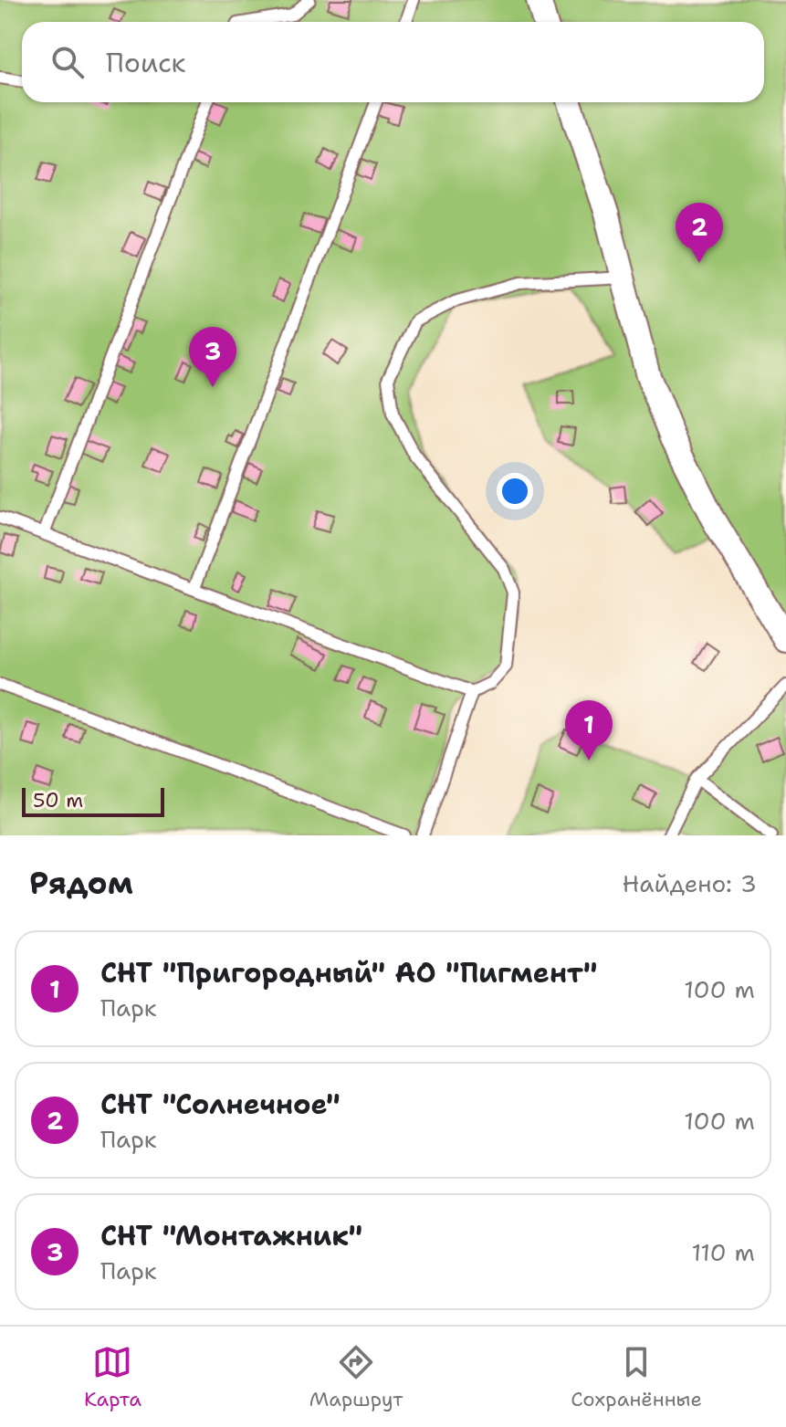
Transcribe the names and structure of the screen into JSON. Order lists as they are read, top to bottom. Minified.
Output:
{"scale_bar":"50 m","page":{"search":"Поиск","pins":["2","3","1"],"scale":"50 m","heading":["Рядом","Найдено: 3"],"list":[{"mark":"1","name":"СНТ \"Пригородный\" АО \"Пигмент\"","note":"Парк","value":"100 m"},{"mark":"2","name":"СНТ \"Солнечное\"","note":"Парк","value":"100 m"},{"mark":"3","name":"СНТ \"Монтажник\"","note":"Парк","value":"110 m"}],"nav":["Карта","Маршрут","Сохранённые"]}}
